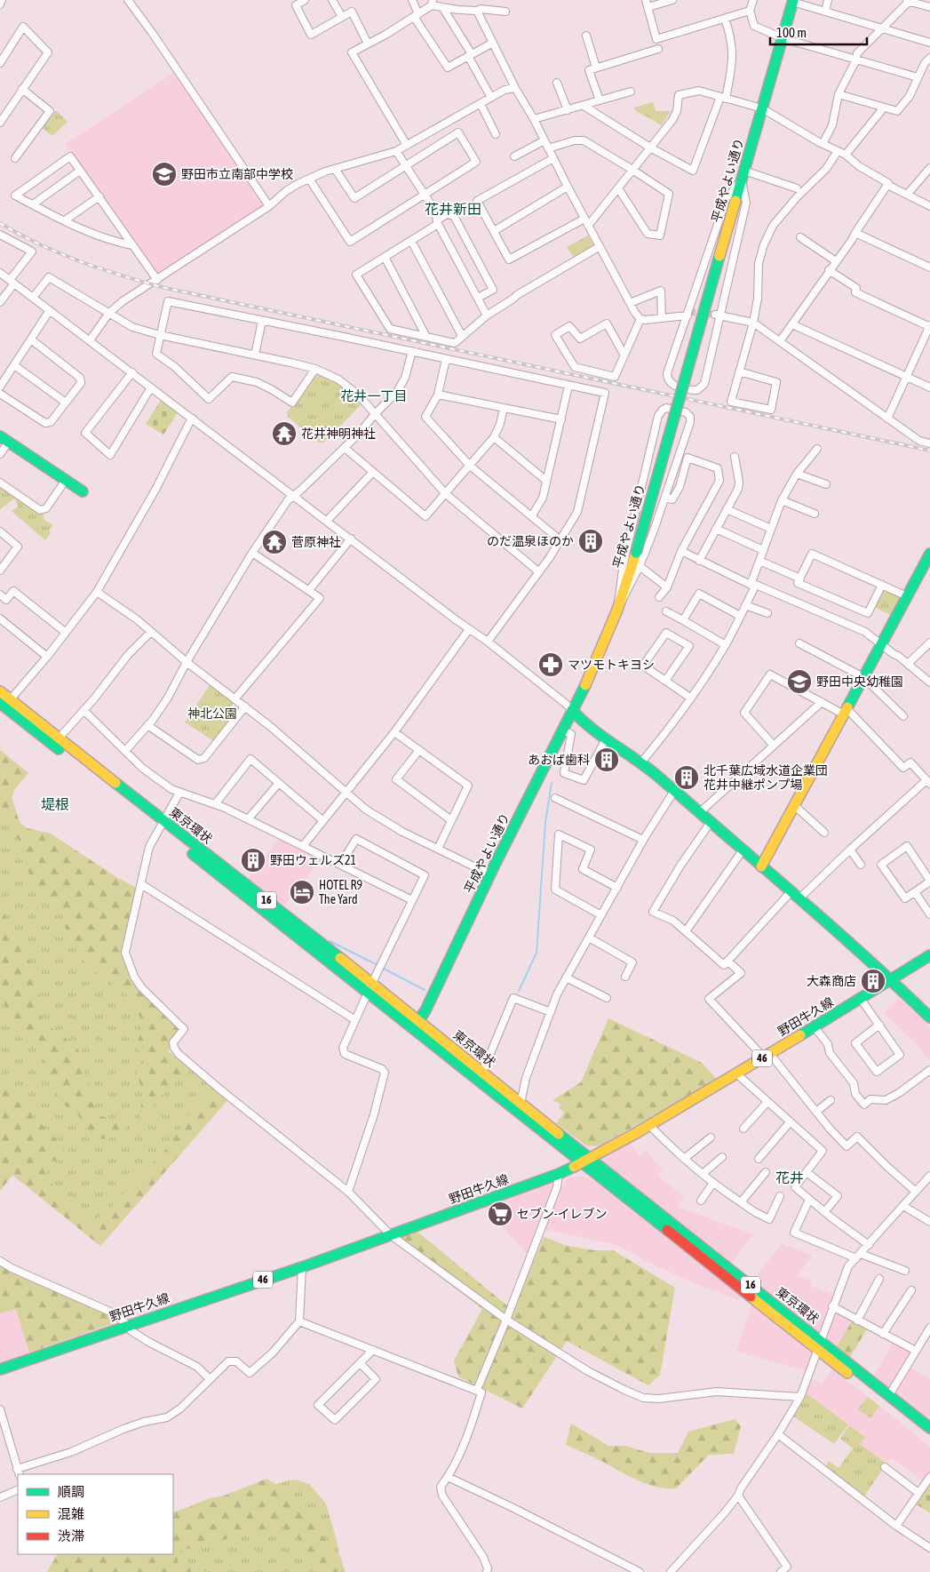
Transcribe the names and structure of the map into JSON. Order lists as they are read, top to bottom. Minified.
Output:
{"streets":{"main road":["平成やよい通り","東京環状","16","野田牛久線","46"]},"crossings":[["平成やよい通り","東京環状"],["東京環状","野田牛久線"]],"districts":["花井新田","花井一丁目","堤根","花井"],"parks":["神北公園"],"places":{"school or university":["野田市立南部中学校","野田中央幼稚園"],"temple":["花井神明神社","菅原神社"],"building":["のだ温泉ほのか","あおば歯科","北千葉広域水道企業団 花井中継ポンプ場","野田ウェルズ21","大森商店"],"pharmacy":["マツモトキヨシ"],"hotel":["HOTEL R9 The Yard"],"supermarket":["セブン-イレブン"]},"legend":["順調","混雑","渋滞"],"scale_bar":"100 m"}
